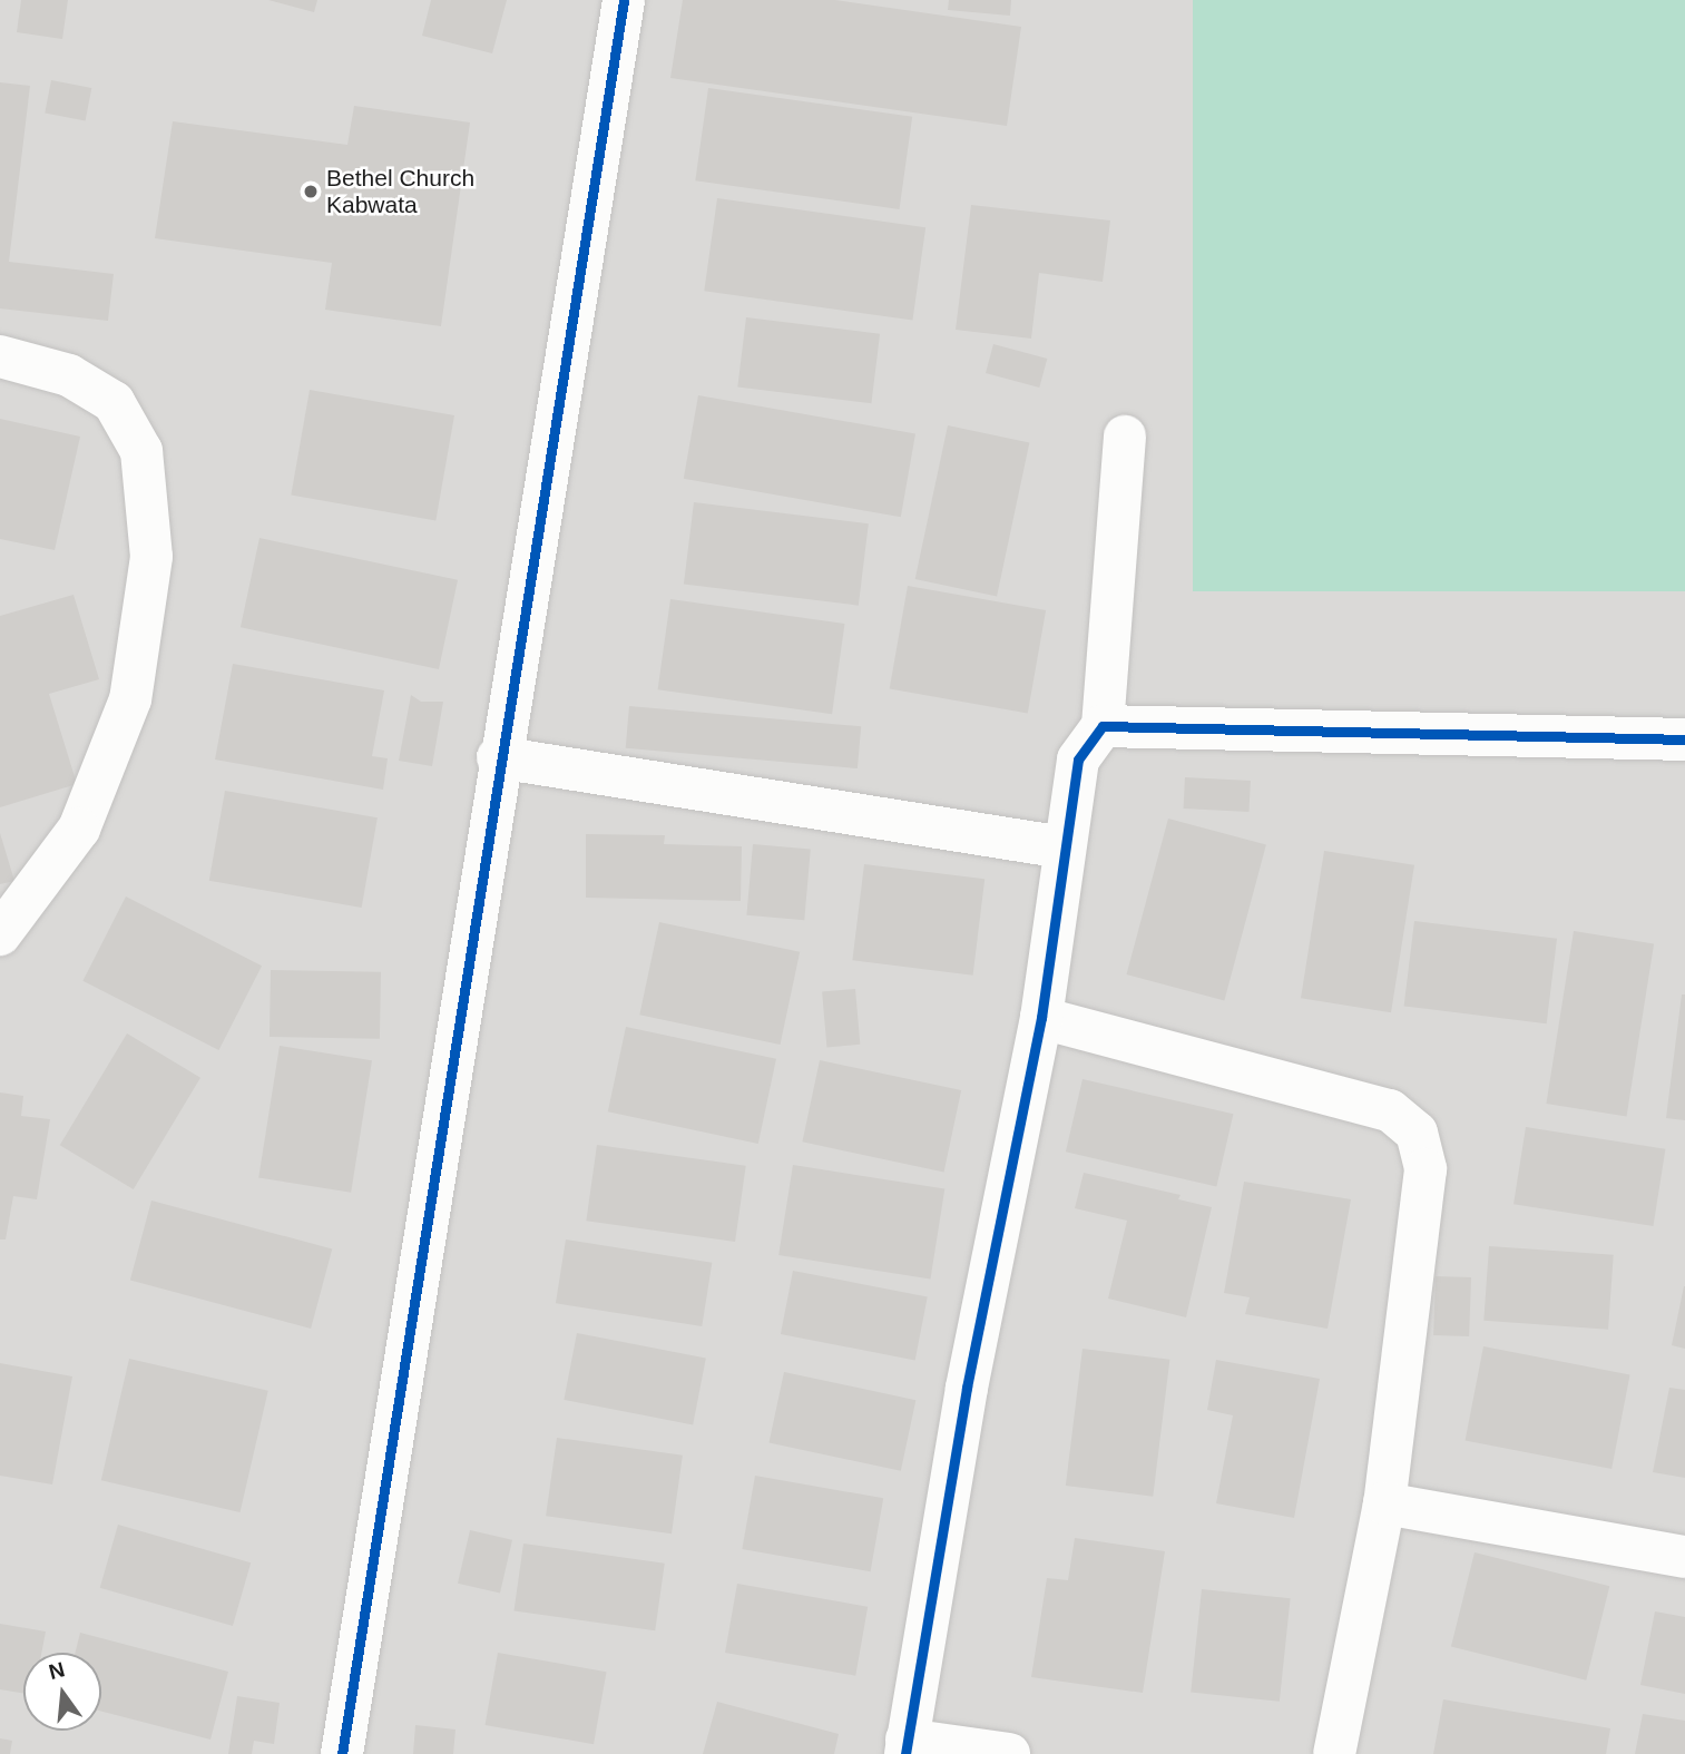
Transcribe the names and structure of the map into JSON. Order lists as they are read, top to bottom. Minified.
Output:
{"places":["Bethel Church Kabwata"],"north":"top"}
